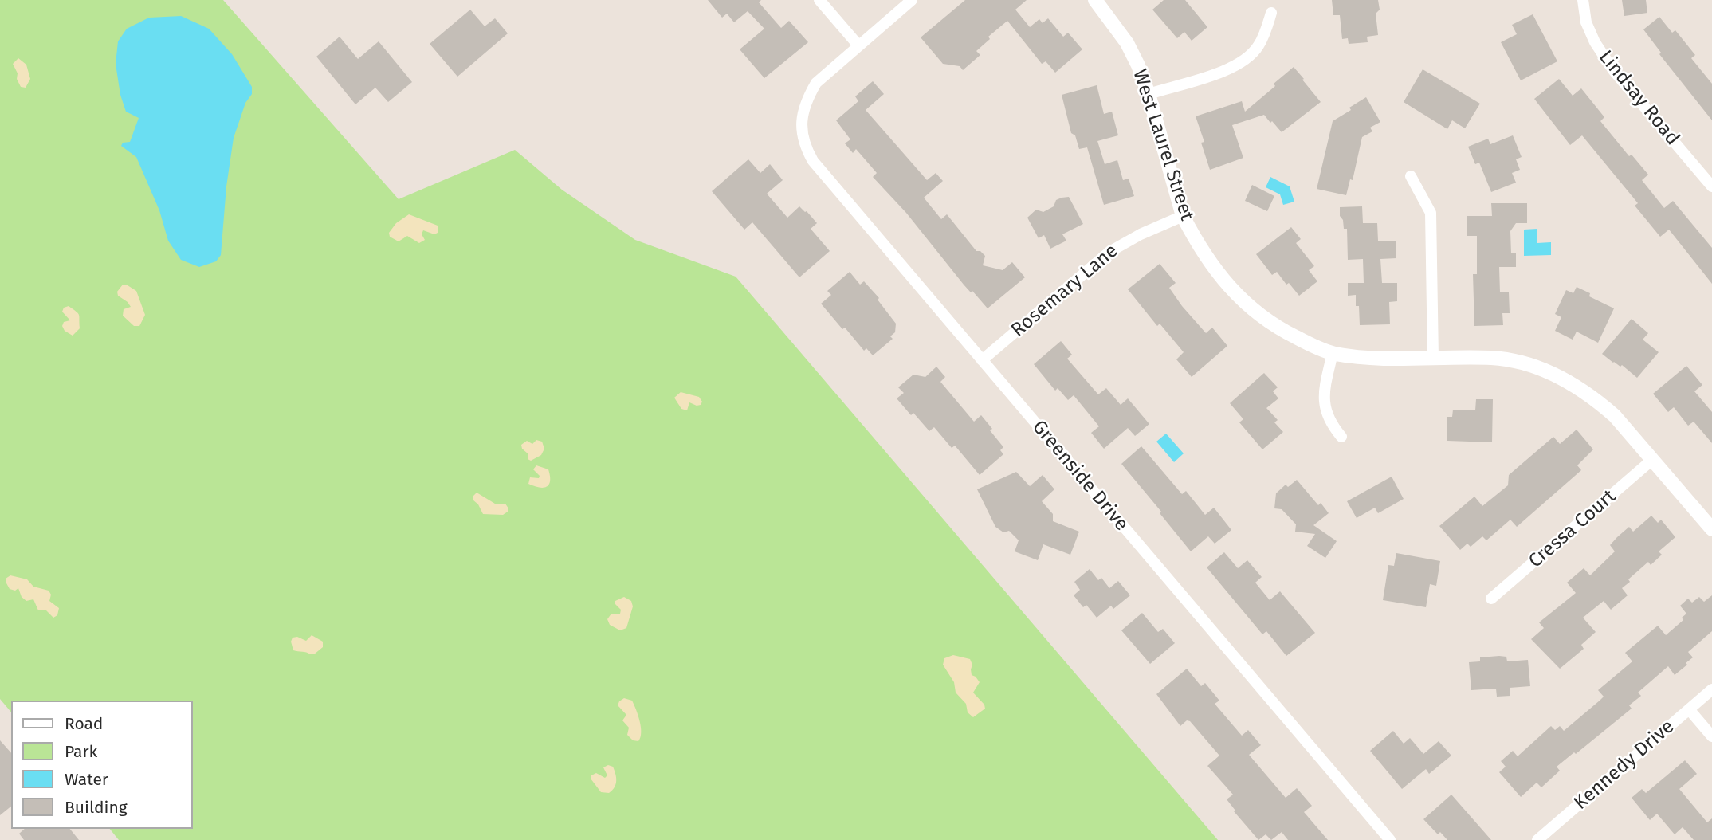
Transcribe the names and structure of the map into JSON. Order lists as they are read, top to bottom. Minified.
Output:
{"streets":{"street":["Lindsay Road","West Laurel Street","Rosemary Lane","Greenside Drive","Cressa Court","Kennedy Drive"]},"crossings":[["West Laurel Street","Rosemary Lane"],["West Laurel Street","Cressa Court"],["Rosemary Lane","Greenside Drive"]],"legend":["Road","Park","Water","Building"]}
